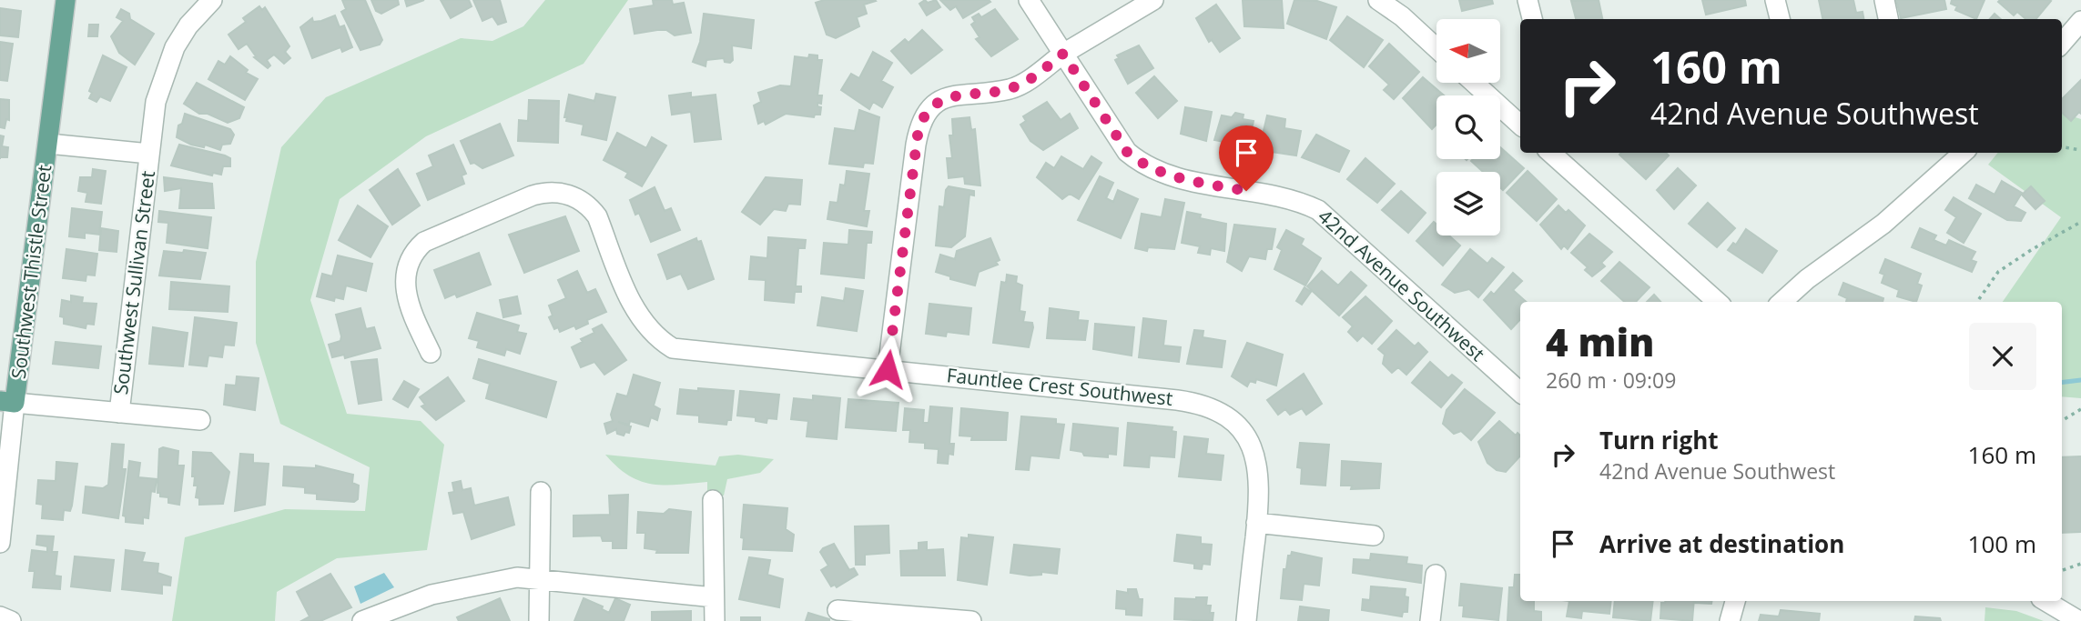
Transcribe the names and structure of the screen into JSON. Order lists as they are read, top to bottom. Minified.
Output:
{"streets":{"main road":["Southwest Thistle Street"],"street":["Southwest Sullivan Street","42nd Avenue Southwest","Fauntlee Crest Southwest"]},"north":"left","page":{"turn":["160 m","42nd Avenue Southwest"],"heading":["4 min","260 m · 09:09"],"list":[{"name":"Turn right","note":"42nd Avenue Southwest","value":"160 m"},{"name":"Arrive at destination","value":"100 m"}]}}
